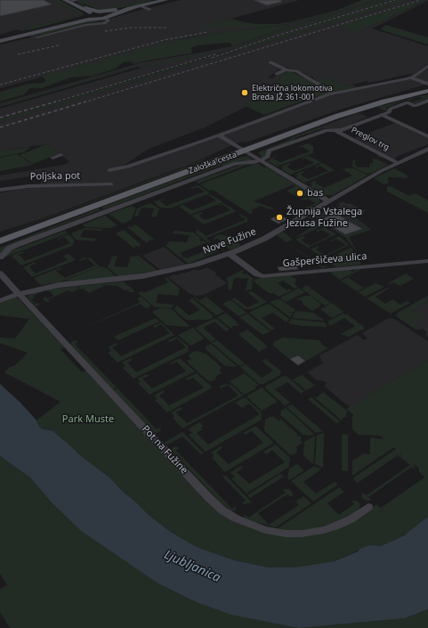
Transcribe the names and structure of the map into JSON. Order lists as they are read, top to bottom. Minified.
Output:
{"streets":{"main road":["Zaloška cesta"],"street":["Preglov trg","Poljska pot","Nove Fužine","Gašperšičeva ulica","Pot na Fužine"]},"crossings":[["Preglov trg","Nove Fužine"],["Nove Fužine","Gašperšičeva ulica"],["Nove Fužine","Pot na Fužine"]],"water":["Ljubljanica"],"parks":["Park Muste"],"places":["Električna lokomotiva Breda JŽ 361-001","bas","Župnija Vstalega Jezusa Fužine"]}
